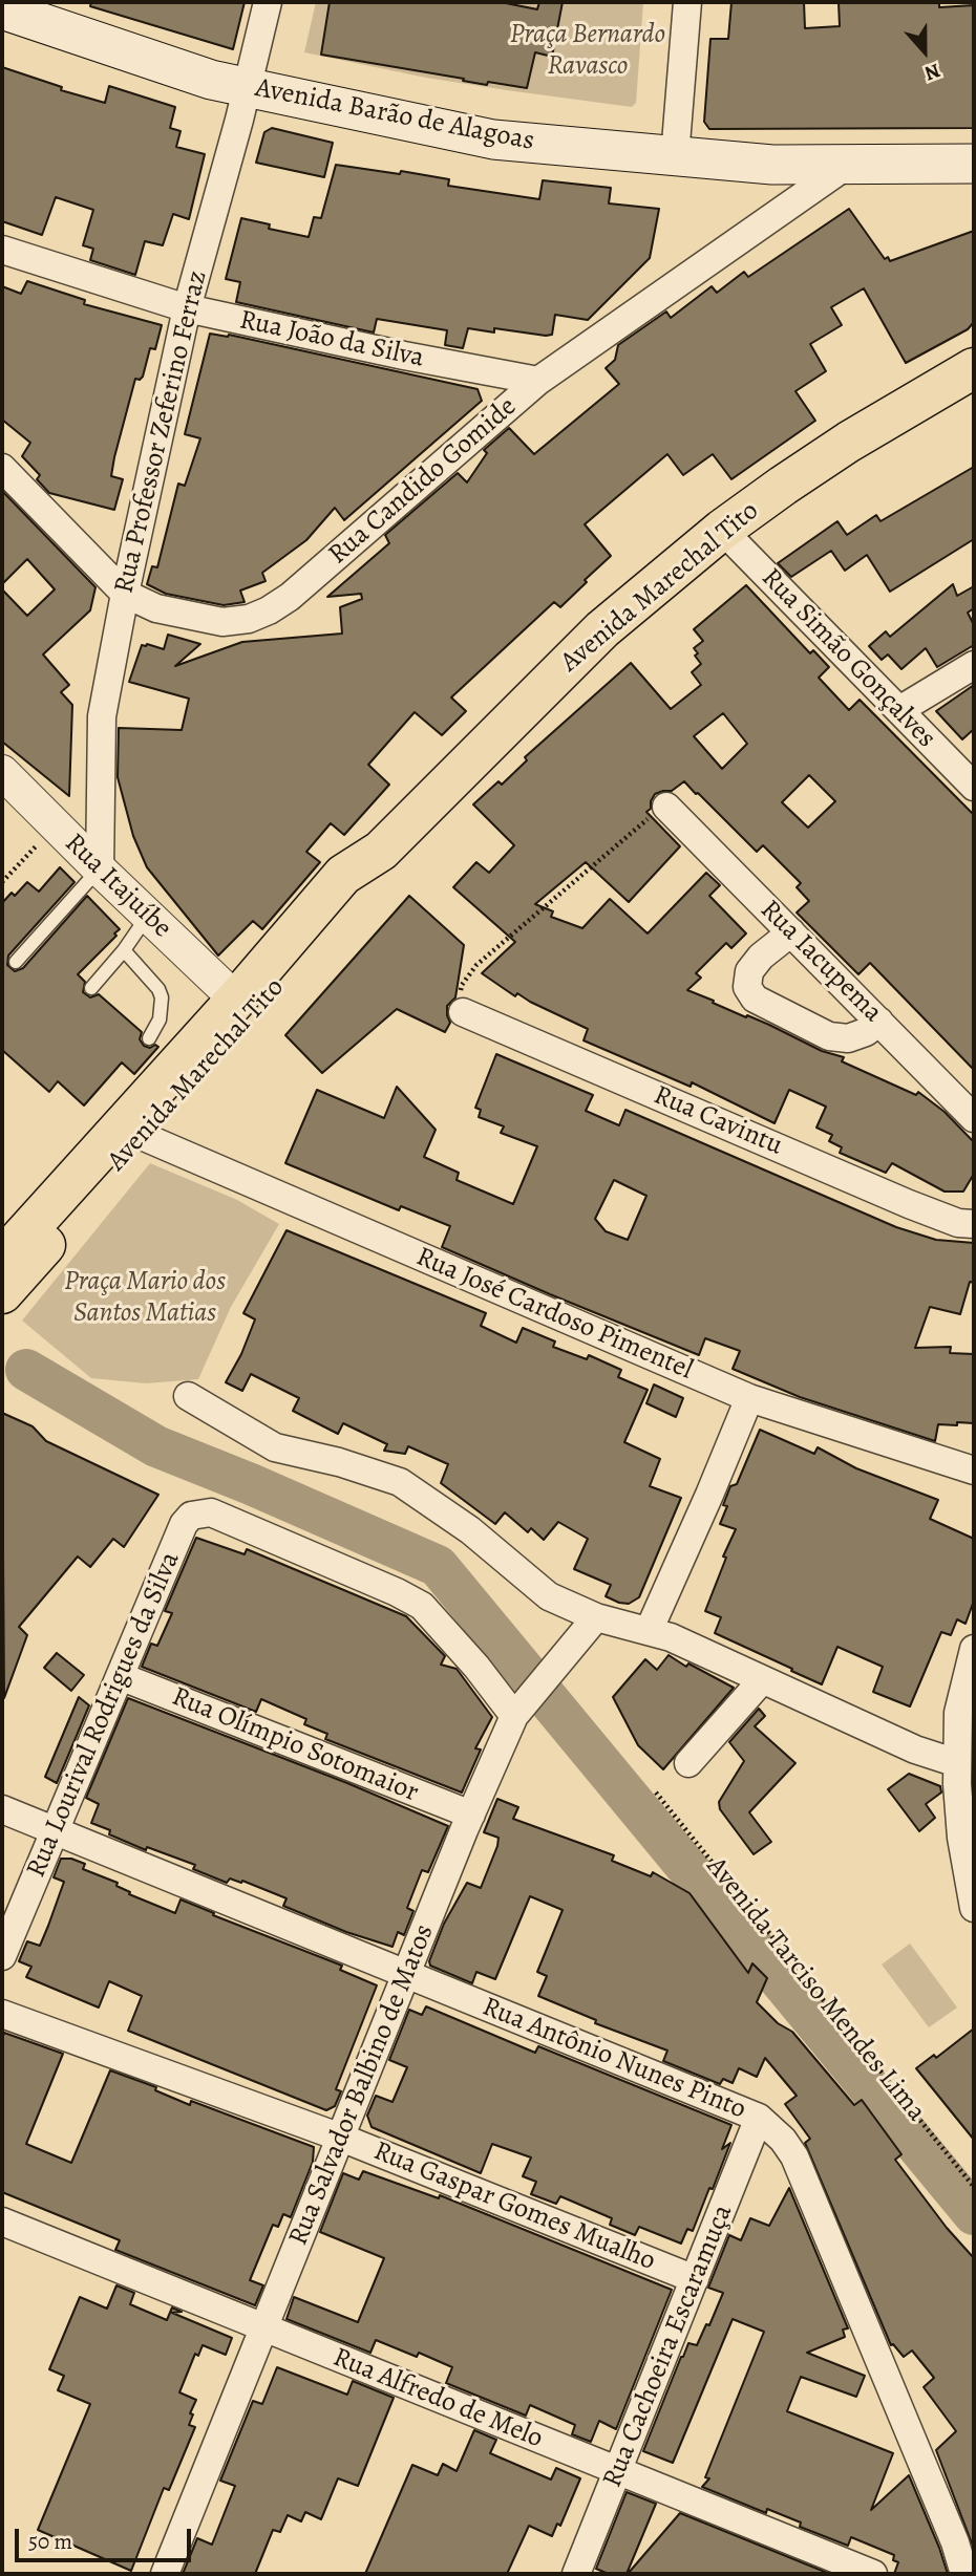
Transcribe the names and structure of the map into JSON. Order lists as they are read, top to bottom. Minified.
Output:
{"streets":{"main road":["Avenida Barão de Alagoas","Avenida Marechal Tito"],"street":["Rua João da Silva","Rua Professor Zeferino Ferraz","Rua Candido Gomide","Rua Simão Gonçalves","Rua Itajuíbe","Rua Iacupema","Rua Cavintu","Rua José Cardoso Pimentel","Rua Lourival Rodrigues da Silva","Rua Olímpio Sotomaior","Rua Antônio Nunes Pinto","Rua Salvador Balbino de Matos","Rua Gaspar Gomes Mualho","Rua Cachoeira Escaramuça","Rua Alfredo de Melo"],"path":["Avenida Tarciso Mendes Lima"]},"crossings":[["Avenida Barão de Alagoas","Rua Professor Zeferino Ferraz"],["Avenida Barão de Alagoas","Rua Candido Gomide"],["Rua João da Silva","Rua Professor Zeferino Ferraz"],["Rua João da Silva","Rua Candido Gomide"],["Rua Professor Zeferino Ferraz","Rua Candido Gomide"],["Rua Professor Zeferino Ferraz","Rua Itajuíbe"],["Avenida Marechal Tito","Rua Simão Gonçalves"],["Avenida Marechal Tito","Rua Itajuíbe"],["Avenida Marechal Tito","Rua José Cardoso Pimentel"],["Rua Lourival Rodrigues da Silva","Rua Olímpio Sotomaior"],["Rua Lourival Rodrigues da Silva","Rua Antônio Nunes Pinto"],["Rua Lourival Rodrigues da Silva","Rua Salvador Balbino de Matos"],["Rua Olímpio Sotomaior","Rua Salvador Balbino de Matos"],["Rua Antônio Nunes Pinto","Rua Salvador Balbino de Matos"],["Rua Antônio Nunes Pinto","Rua Cachoeira Escaramuça"],["Rua Salvador Balbino de Matos","Rua Gaspar Gomes Mualho"],["Rua Salvador Balbino de Matos","Rua Alfredo de Melo"],["Rua Gaspar Gomes Mualho","Rua Cachoeira Escaramuça"],["Rua Cachoeira Escaramuça","Rua Alfredo de Melo"]],"parks":["Praça Bernardo Ravasco","Praça Mario dos Santos Matias"],"scale_bar":"50 m","north":"bottom"}
